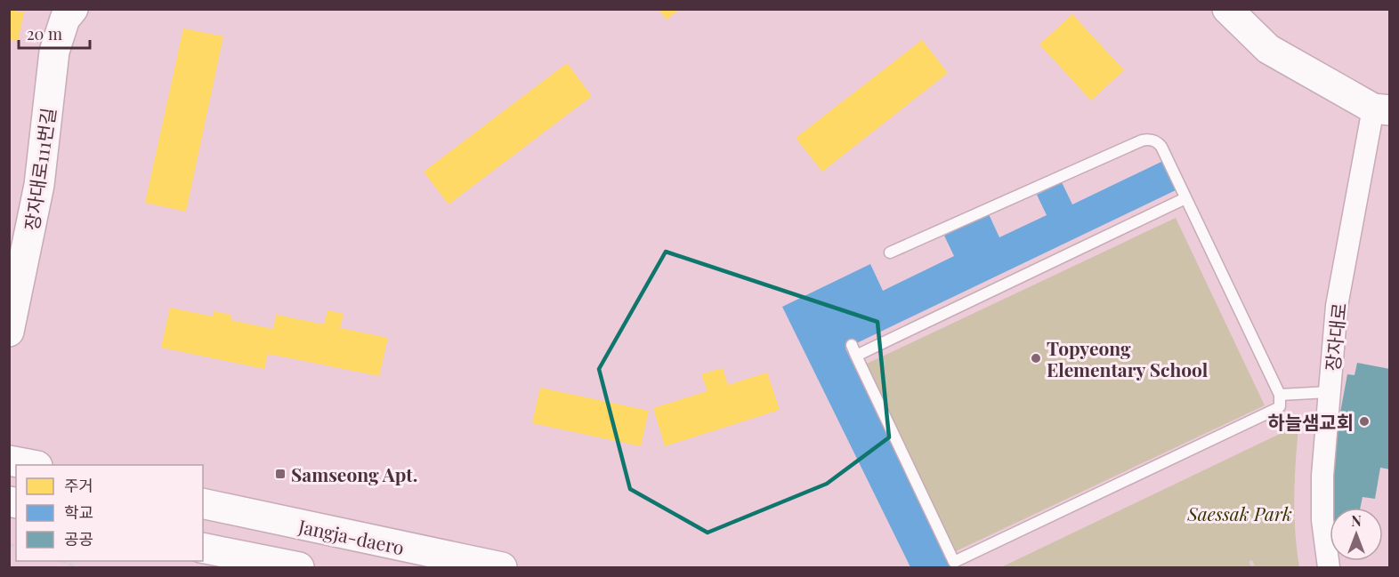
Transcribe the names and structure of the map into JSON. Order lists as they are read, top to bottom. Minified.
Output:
{"streets":{"street":["장자대로111번길","장자대로","Jangja-daero"]},"parks":["Saessak Park"],"places":{"other":["Topyeong Elementary School","하늘샘교회"],"transit":["Samseong Apt."]},"legend":["주거","학교","공공"],"scale_bar":"20 m","north":"top"}
